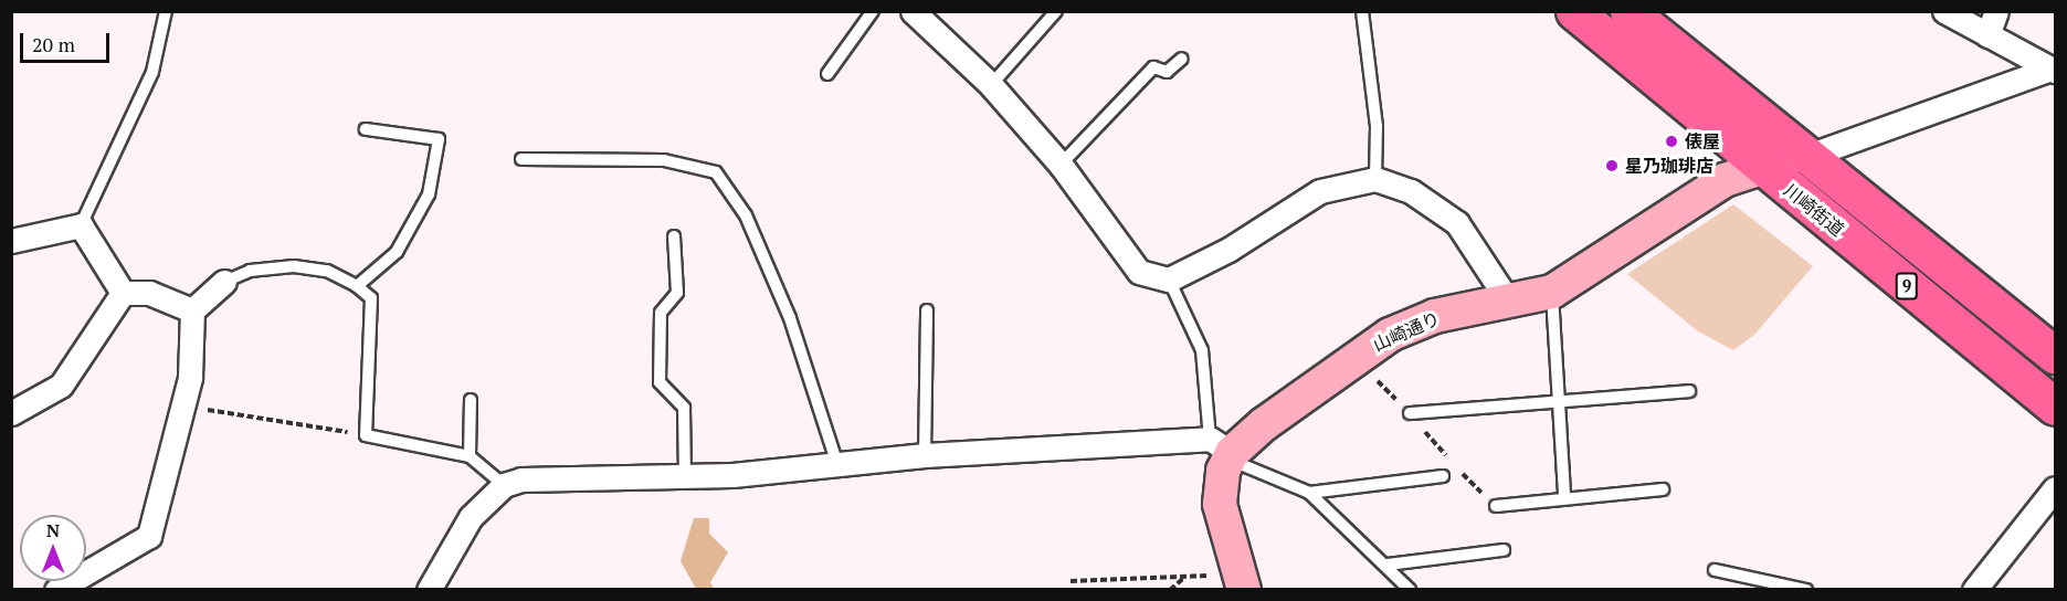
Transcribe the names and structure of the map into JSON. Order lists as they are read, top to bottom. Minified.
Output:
{"streets":{"main road":["川崎街道","9"],"street":["山崎通り"]},"crossings":[["川崎街道","山崎通り"],["9","山崎通り"]],"places":["俵屋","星乃珈琲店"],"scale_bar":"20 m","north":"top"}
